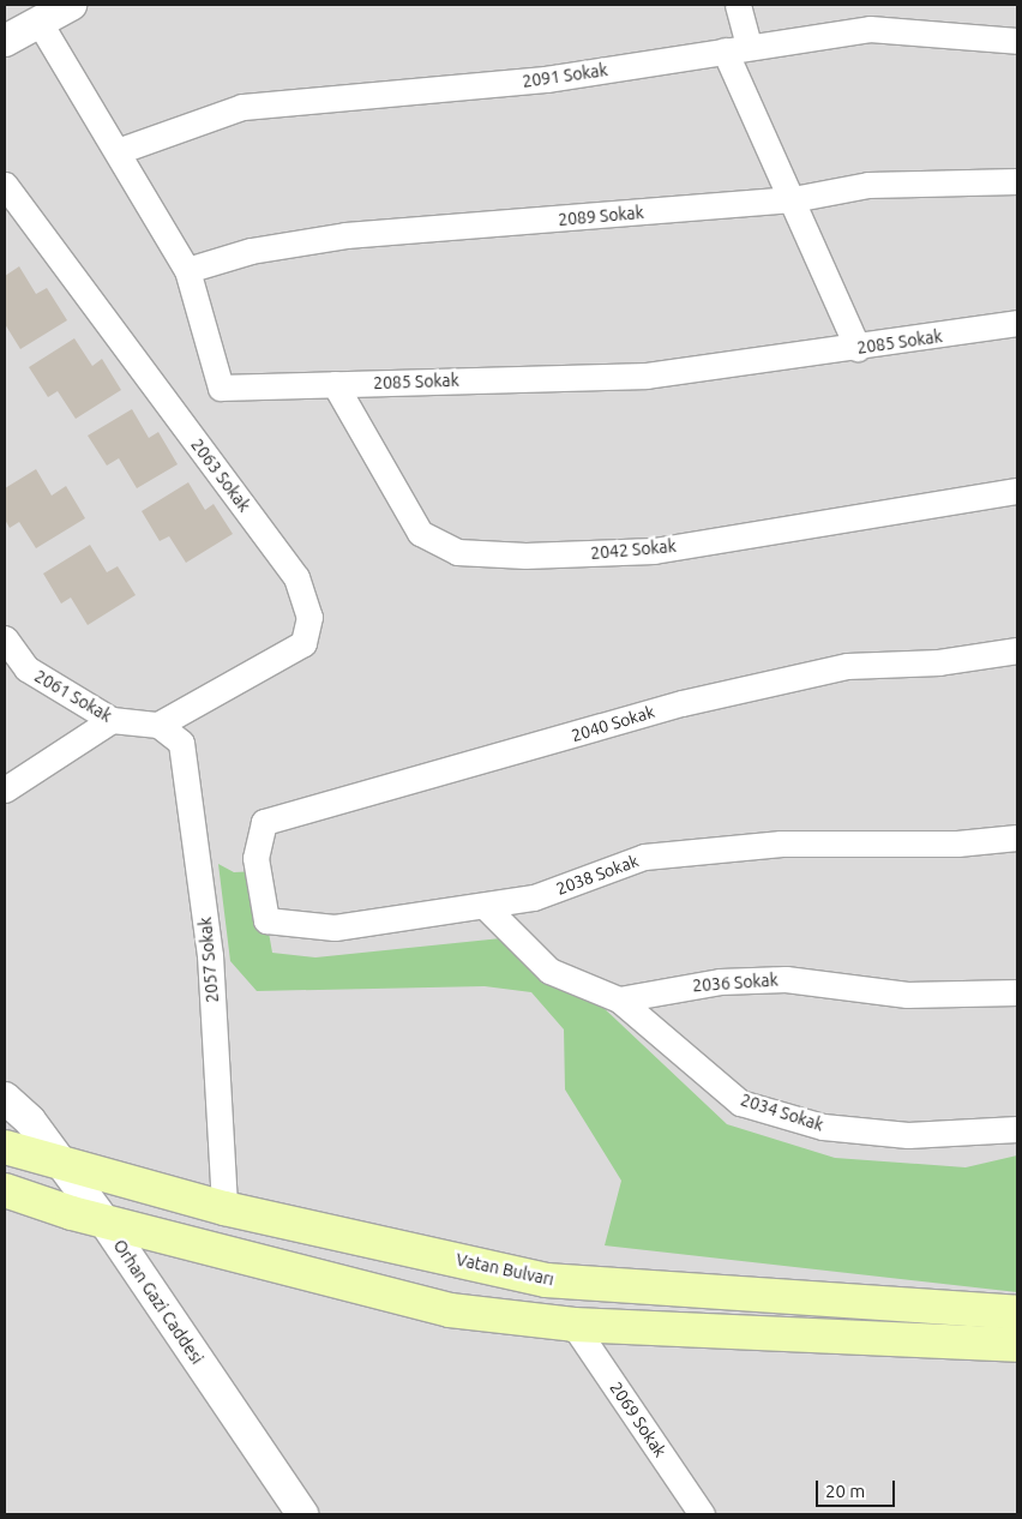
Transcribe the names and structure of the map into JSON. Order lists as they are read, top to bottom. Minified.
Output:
{"streets":{"main road":["Vatan Bulvarı"],"street":["2091 Sokak","2089 Sokak","2085 Sokak","2063 Sokak","2042 Sokak","2061 Sokak","2040 Sokak","2038 Sokak","2057 Sokak","2036 Sokak","2034 Sokak","Orhan Gazi Caddesi","2069 Sokak"]},"crossings":[["2091 Sokak","2085 Sokak"],["2089 Sokak","2085 Sokak"],["2085 Sokak","2042 Sokak"],["2063 Sokak","2061 Sokak"],["2063 Sokak","2057 Sokak"],["2061 Sokak","2057 Sokak"],["2040 Sokak","2038 Sokak"],["2057 Sokak","Vatan Bulvarı"],["2036 Sokak","2034 Sokak"],["Vatan Bulvarı","Orhan Gazi Caddesi"]],"scale_bar":"20 m"}
